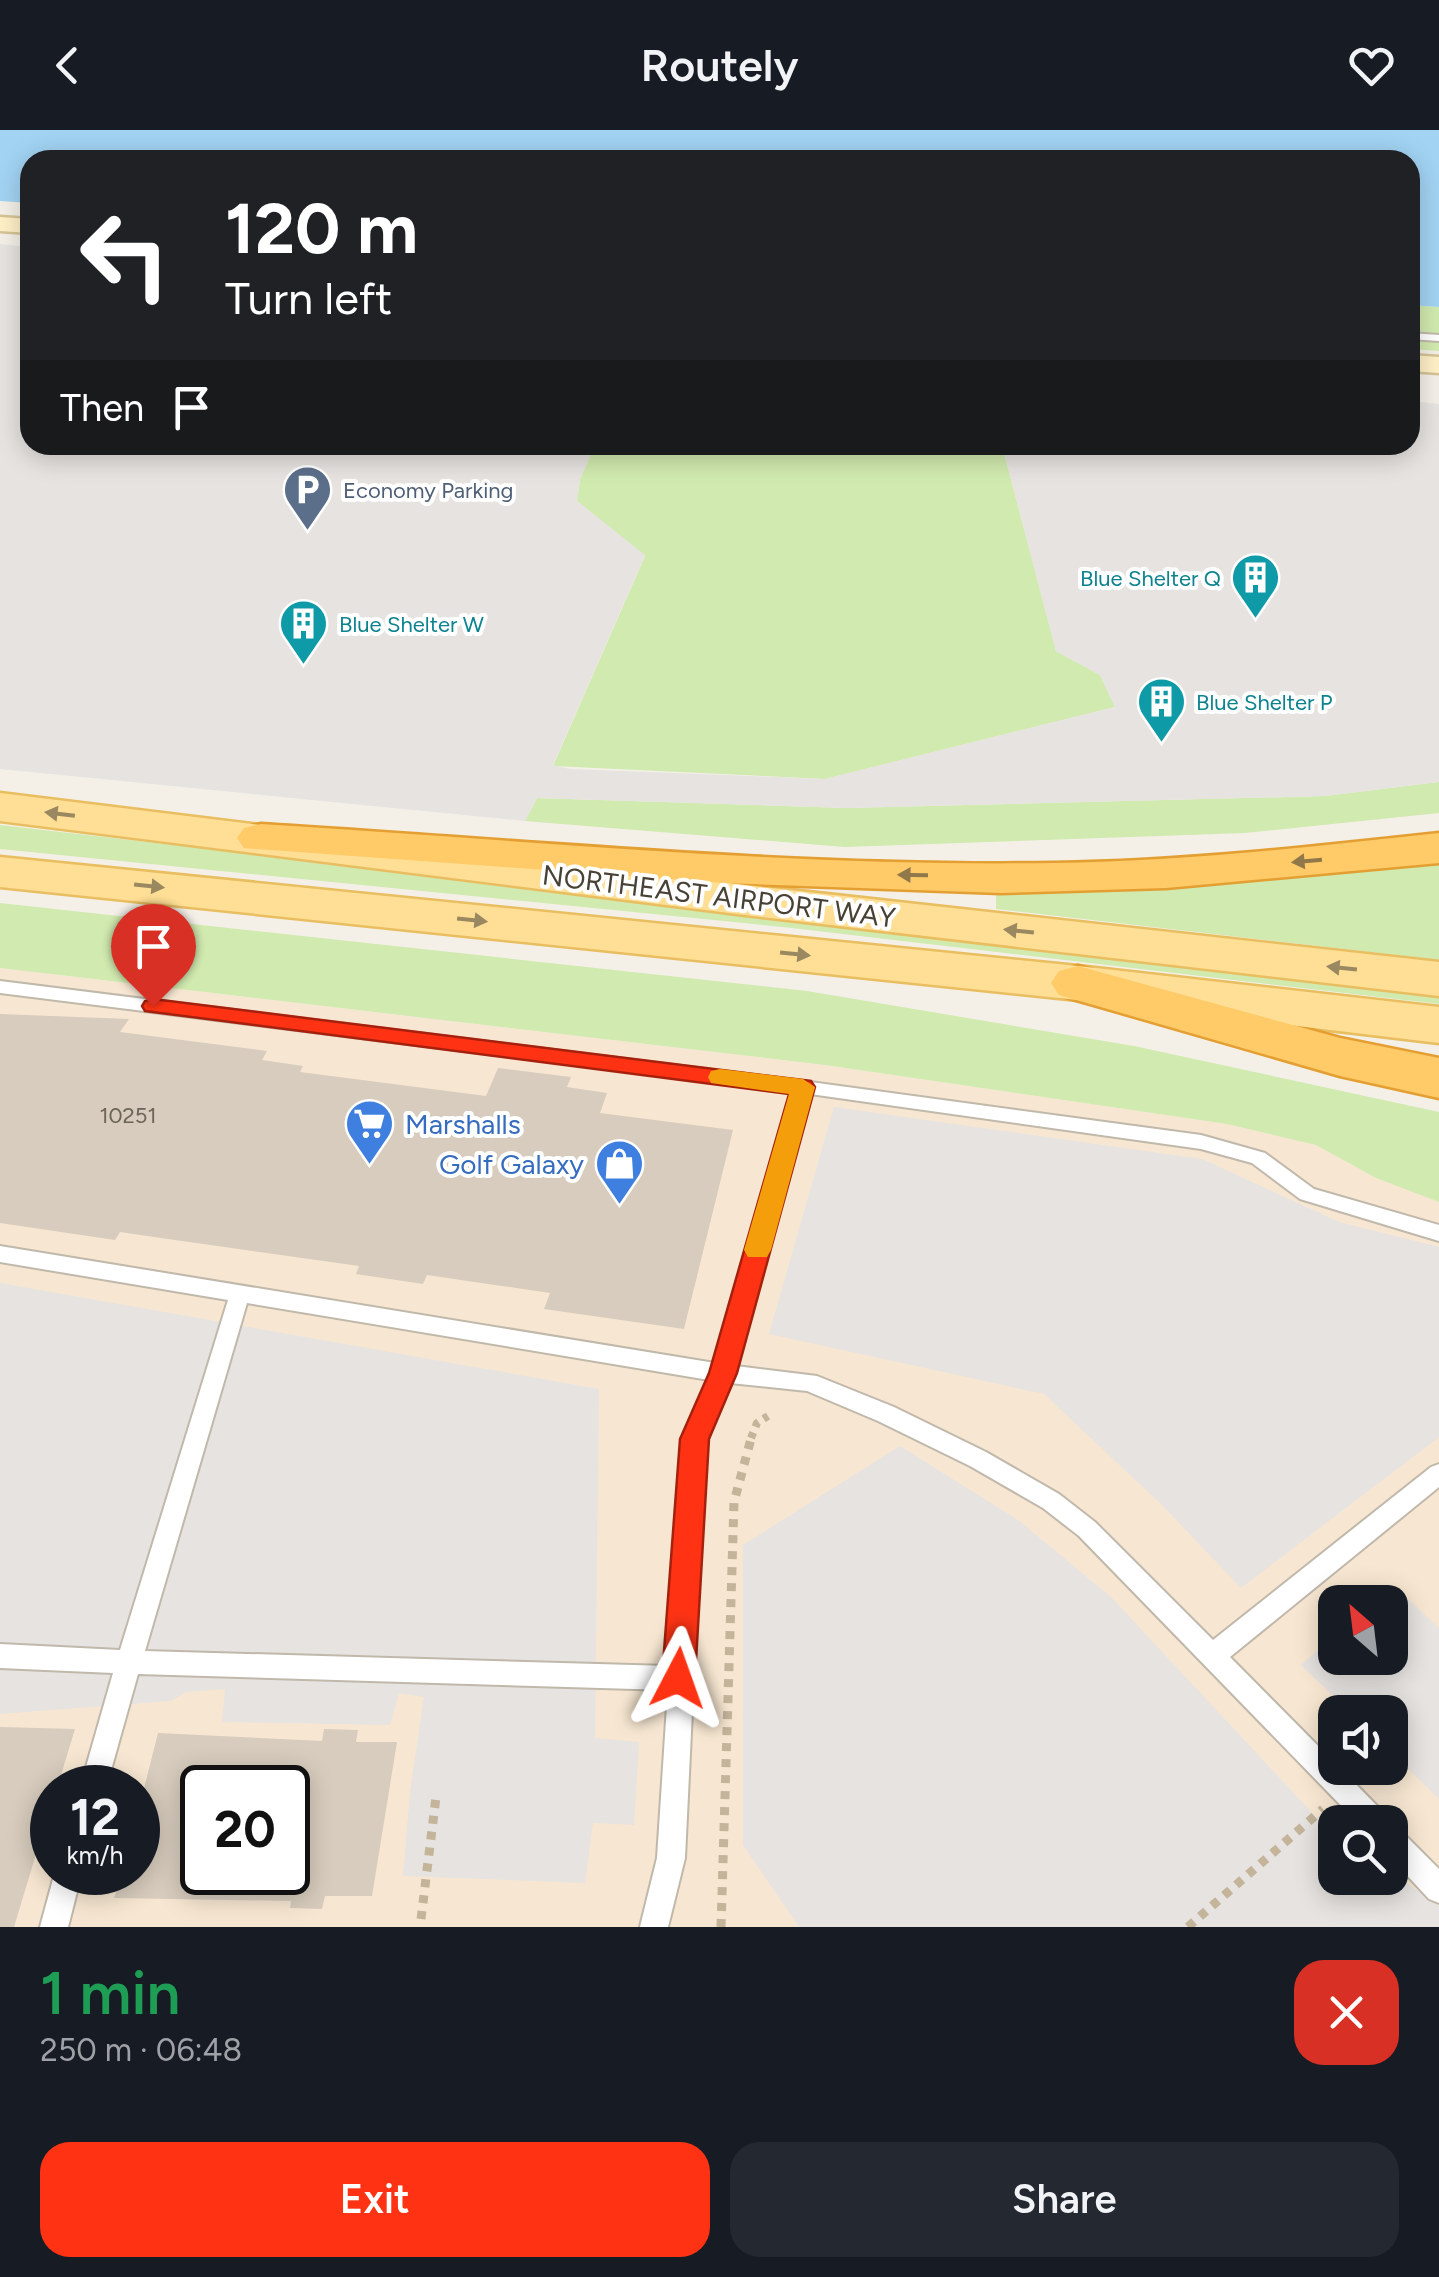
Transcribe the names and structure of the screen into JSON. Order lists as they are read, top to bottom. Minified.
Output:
{"streets":{"main road":["NORTHEAST AIRPORT WAY"]},"places":{"parking":["Economy Parking"],"building":["Blue Shelter Q","Blue Shelter W","Blue Shelter P"],"supermarket":["Marshalls"],"shop":["Golf Galaxy"]},"house_numbers":["10251"],"north":"top left","page":{"header":"Routely","turn":["120 m","Turn left"],"then":"Then","speed":"12 km/h","limit":"20","heading":["1 min","250 m · 06:48"],"buttons":["Exit","Share"]}}
